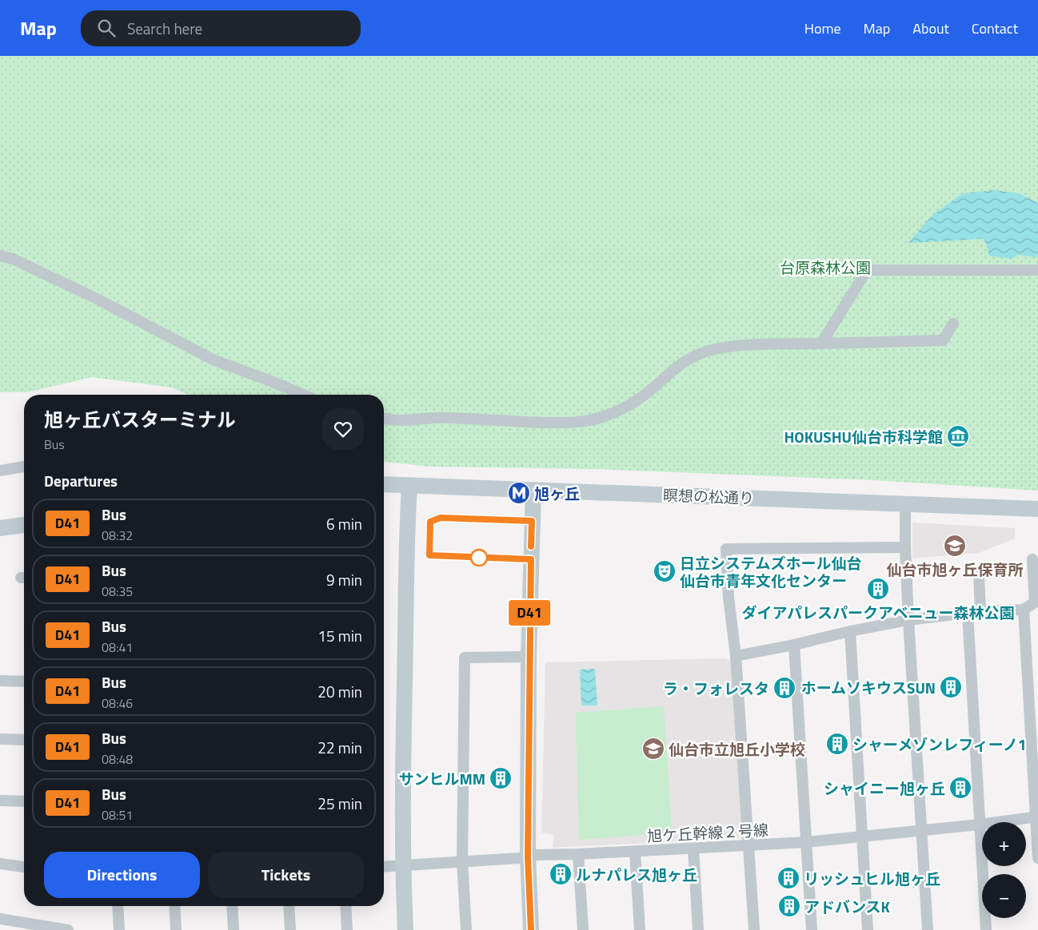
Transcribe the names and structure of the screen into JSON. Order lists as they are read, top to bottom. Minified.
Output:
{"streets":{"street":["瞑想の松通り","旭ケ丘幹線２号線"]},"parks":["台原森林公園"],"places":{"museum":["HOKUSHU仙台市科学館"],"metro station":["旭ヶ丘"],"school or university":["仙台市旭ヶ丘保育所","仙台市立旭丘小学校"],"theatre":["日立システムズホール仙台 仙台市青年文化センター"],"building":["ダイアパレスパークアベニュー森林公園","ホームソキウスSUN","ラ・フォレスタ","シャーメゾンレフィーノ1","サンヒルMM","シャイニー旭ヶ丘","ルナパレス旭ヶ丘","リッシュヒル旭ヶ丘","アドバンスK"]},"lines":["bus line D41"],"page":{"header":"Map","search":"Search here","nav":["Home","Map","About","Contact"],"on_map":"D41","heading":[["旭ヶ丘バスターミナル","Bus"],"Departures"],"list":[{"mark":"D41","name":"Bus","note":"08:32","value":"6 min"},{"mark":"D41","name":"Bus","note":"08:35","value":"9 min"},{"mark":"D41","name":"Bus","note":"08:41","value":"15 min"},{"mark":"D41","name":"Bus","note":"08:46","value":"20 min"},{"mark":"D41","name":"Bus","note":"08:48","value":"22 min"},{"mark":"D41","name":"Bus","note":"08:51","value":"25 min"}],"map_buttons":["+","−"],"buttons":["Directions","Tickets"]}}
